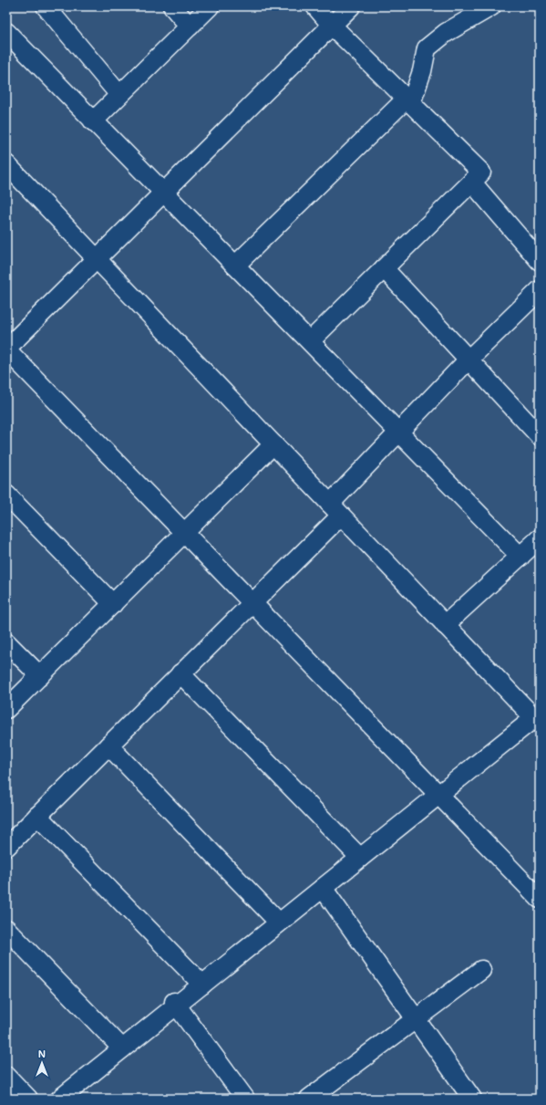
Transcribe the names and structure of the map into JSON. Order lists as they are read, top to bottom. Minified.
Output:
{"north":"top"}
